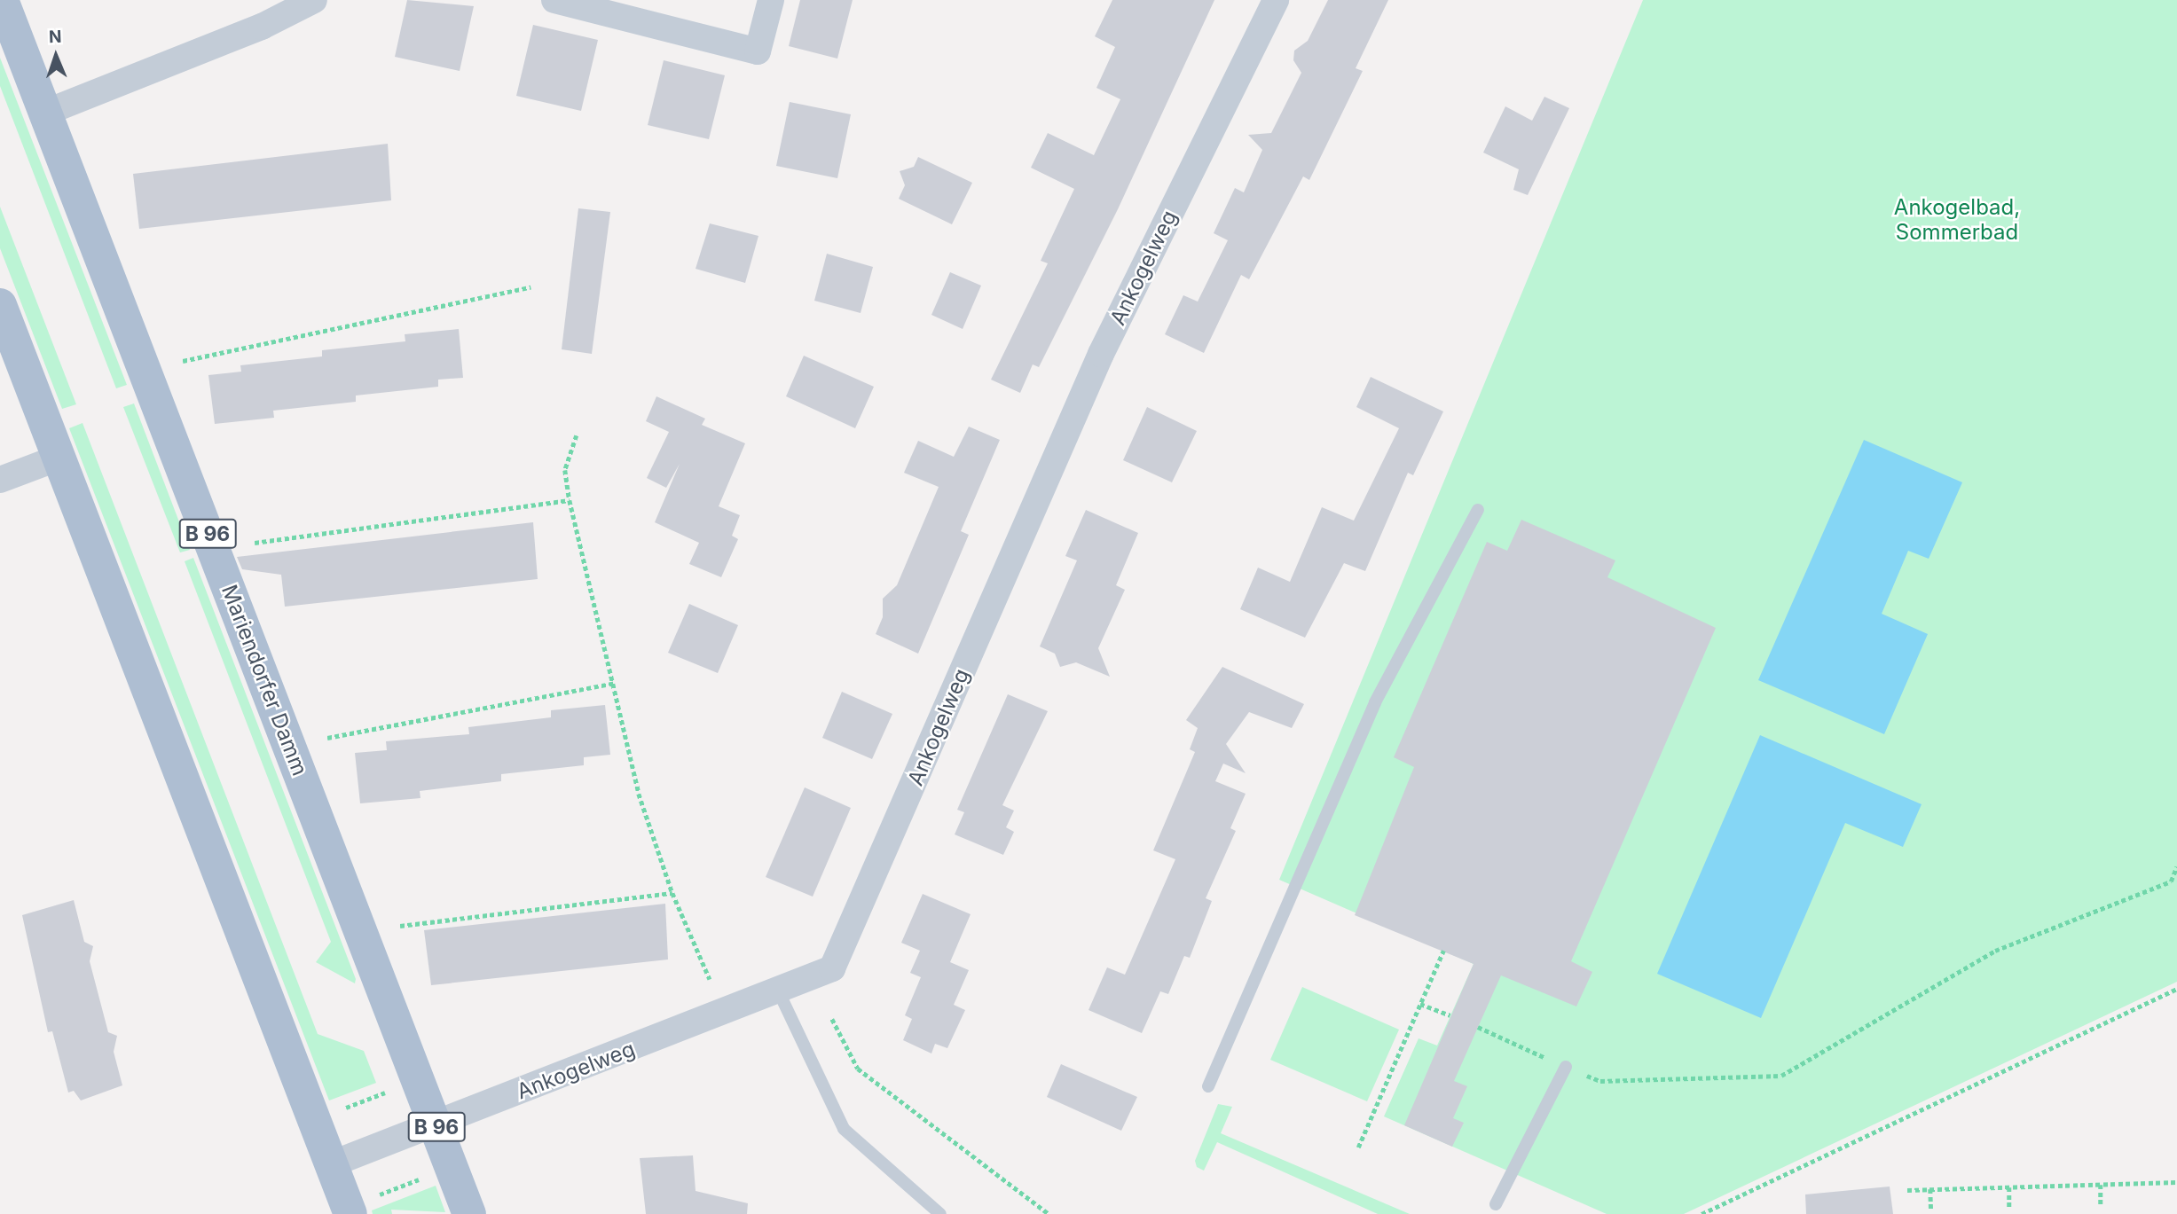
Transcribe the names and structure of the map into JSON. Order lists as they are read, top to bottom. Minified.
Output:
{"streets":{"main road":["B 96","Mariendorfer Damm"],"street":["Ankogelweg"]},"crossings":[["Ankogelweg","Mariendorfer Damm"]],"parks":["Ankogelbad, Sommerbad"],"north":"top"}
